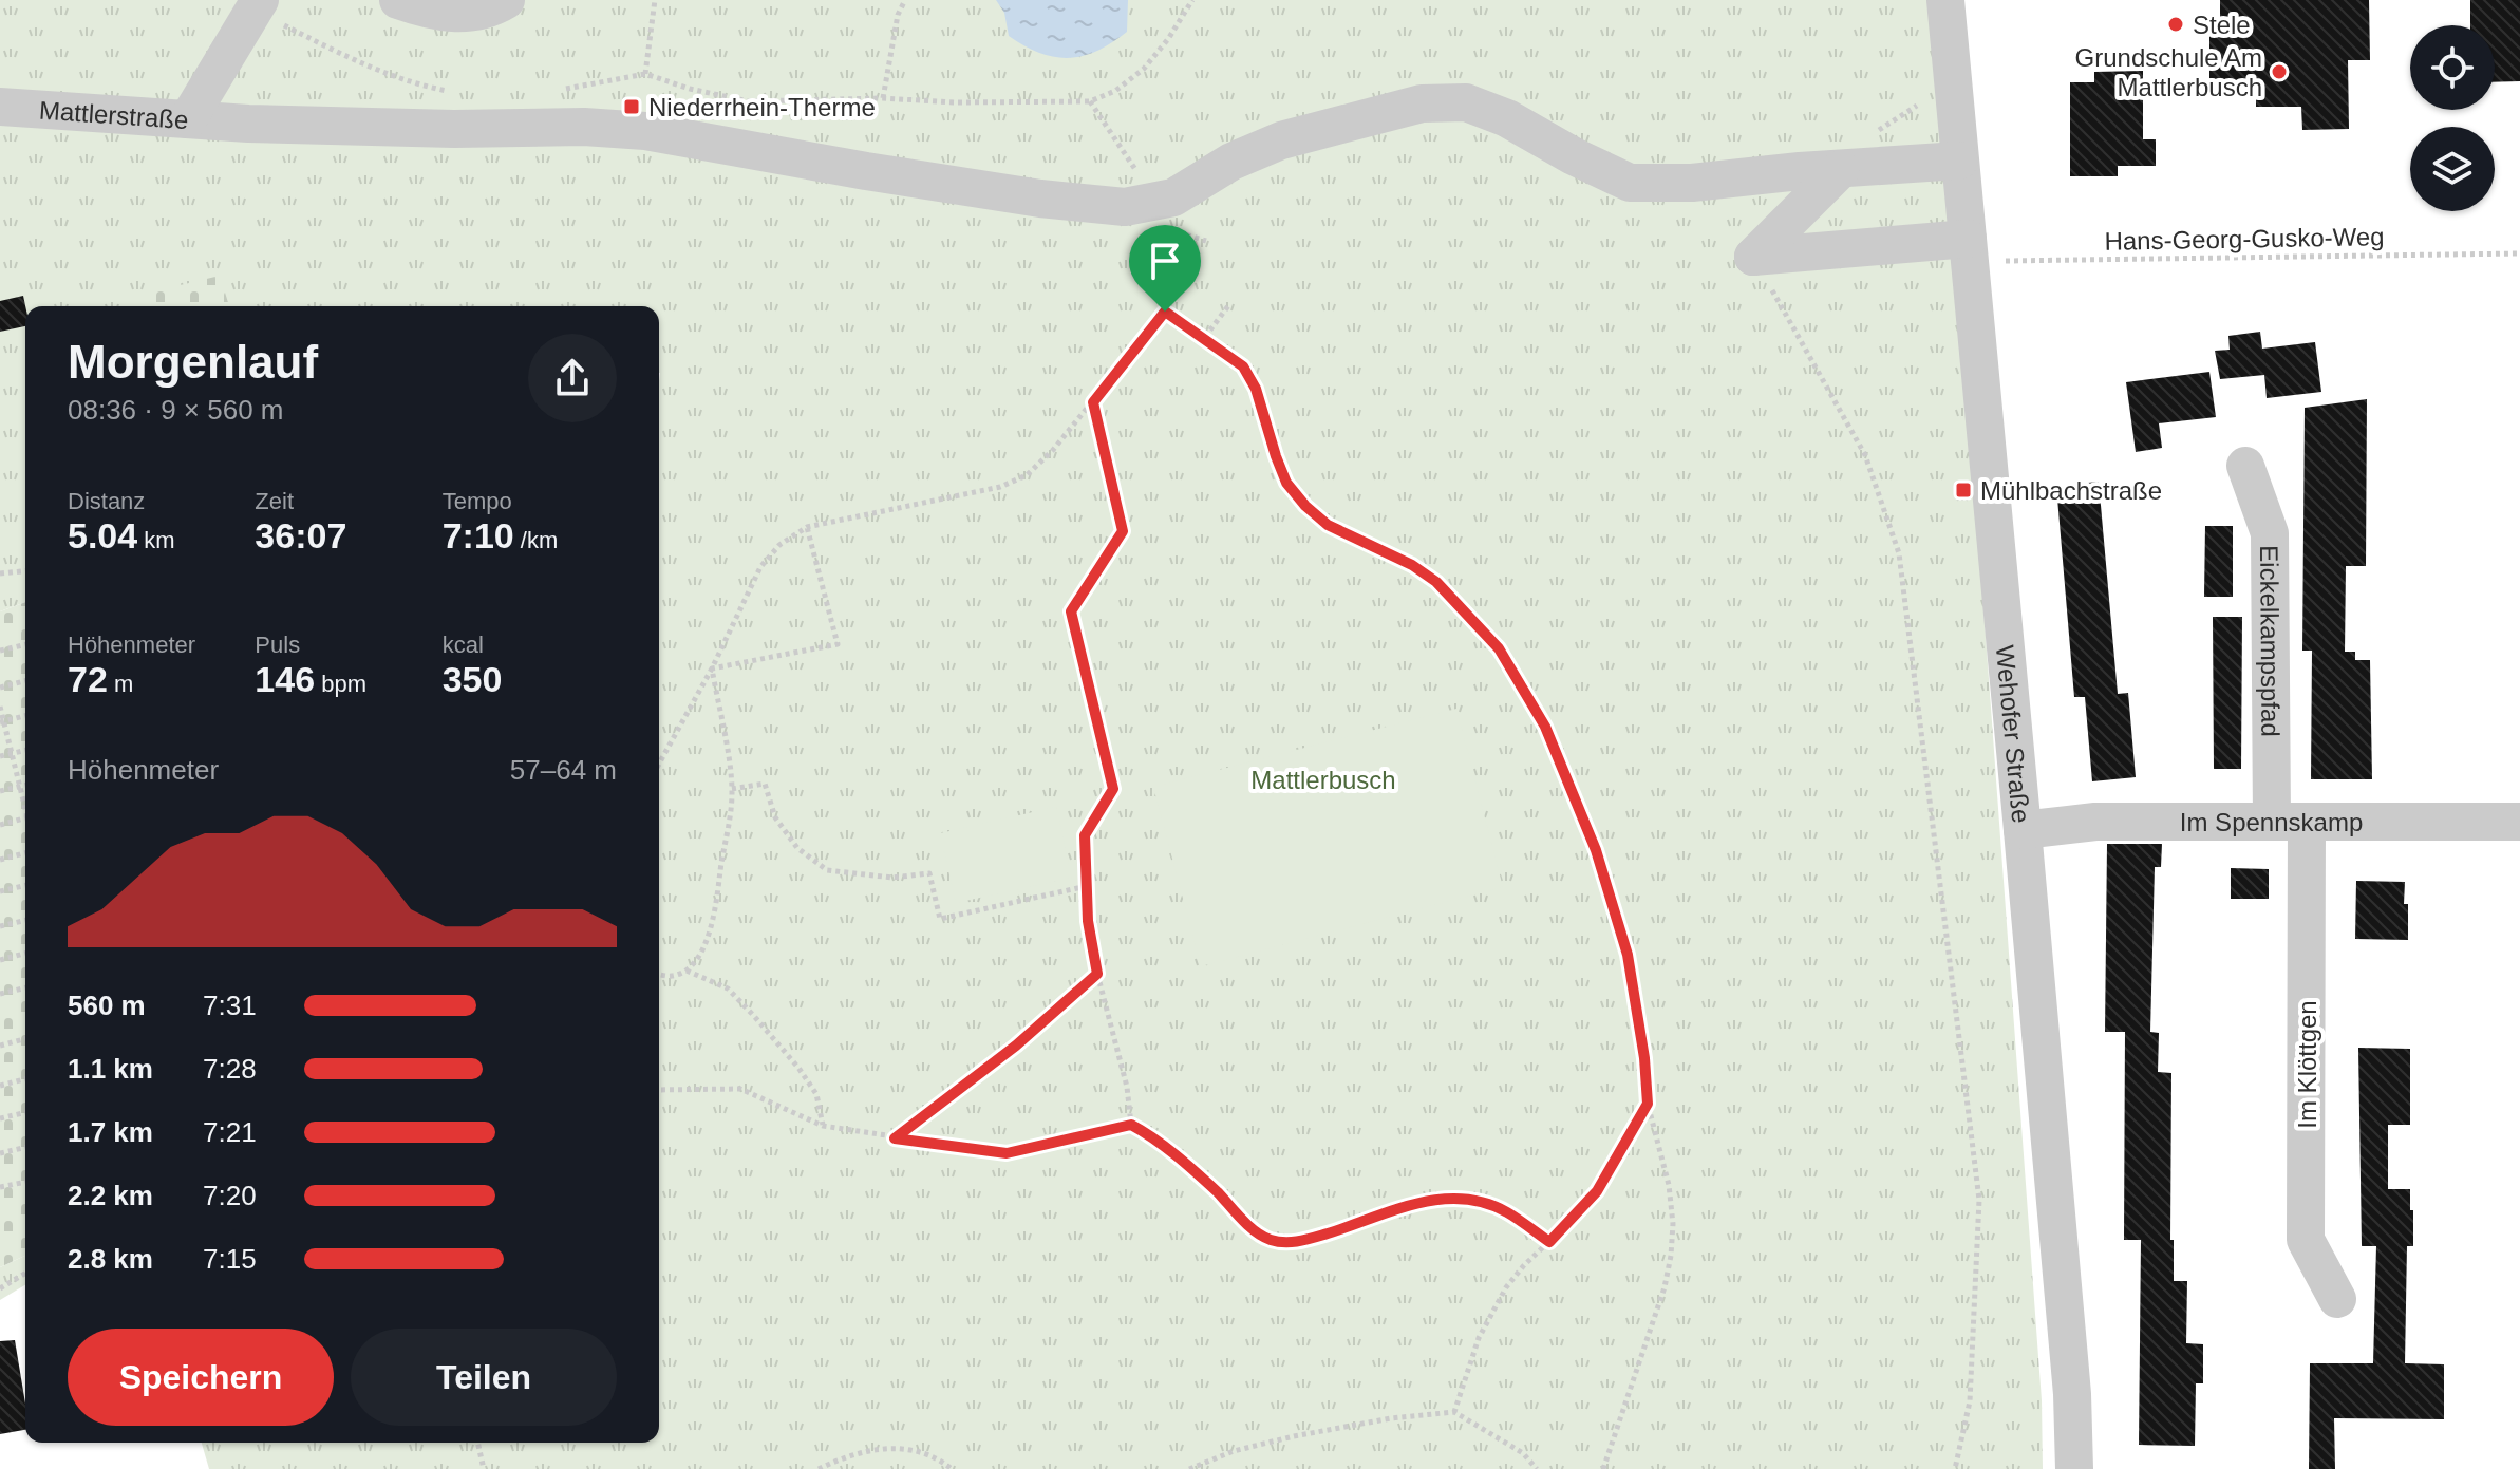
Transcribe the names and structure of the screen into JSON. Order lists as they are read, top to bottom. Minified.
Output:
{"streets":{"street":["Mattlerstraße","Eickelkampspfad","Wehofer Straße","Im Spennskamp","Im Klöttgen"],"path":["Hans-Georg-Gusko-Weg"]},"crossings":[["Hans-Georg-Gusko-Weg","Wehofer Straße"],["Eickelkampspfad","Im Spennskamp"],["Eickelkampspfad","Im Klöttgen"],["Wehofer Straße","Im Spennskamp"],["Im Spennskamp","Im Klöttgen"]],"parks":["Mattlerbusch"],"places":{"other":["Stele","Grundschule Am Mattlerbusch"],"transit":["Niederrhein-Therme","Mühlbachstraße"]},"page":{"heading":["Morgenlauf","08:36 · 9 × 560 m"],"stats":[["Distanz","5.04 km"],["Zeit","36:07"],["Tempo","7:10 /km"],["Höhenmeter","72 m"],["Puls","146 bpm"],["kcal","350"]],"chart":["Höhenmeter","57–64 m"],"list":[{"name":"560 m","note":"7:31"},{"name":"1.1 km","note":"7:28"},{"name":"1.7 km","note":"7:21"},{"name":"2.2 km","note":"7:20"},{"name":"2.8 km","note":"7:15"}],"buttons":["Speichern","Teilen"]}}
